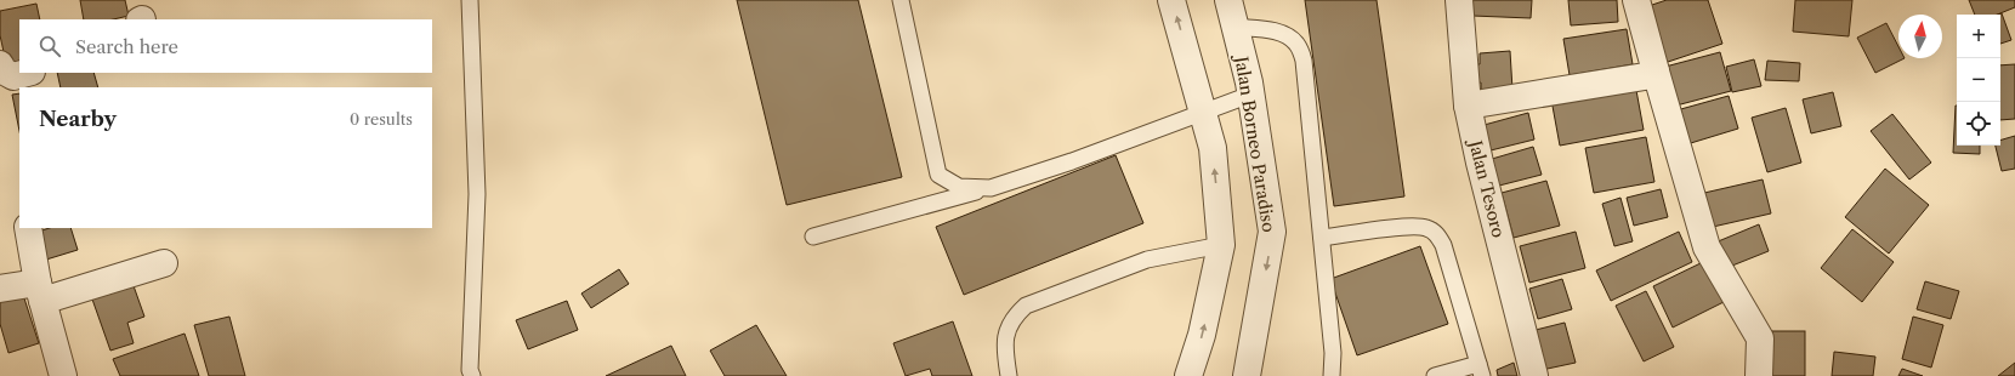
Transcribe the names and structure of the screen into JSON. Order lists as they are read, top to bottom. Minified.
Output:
{"streets":{"street":["Jalan Borneo Paradiso","Jalan Tesoro"]},"north":"top","page":{"map_buttons":["+","−"],"search":"Search here","heading":["Nearby","0 results"]}}
